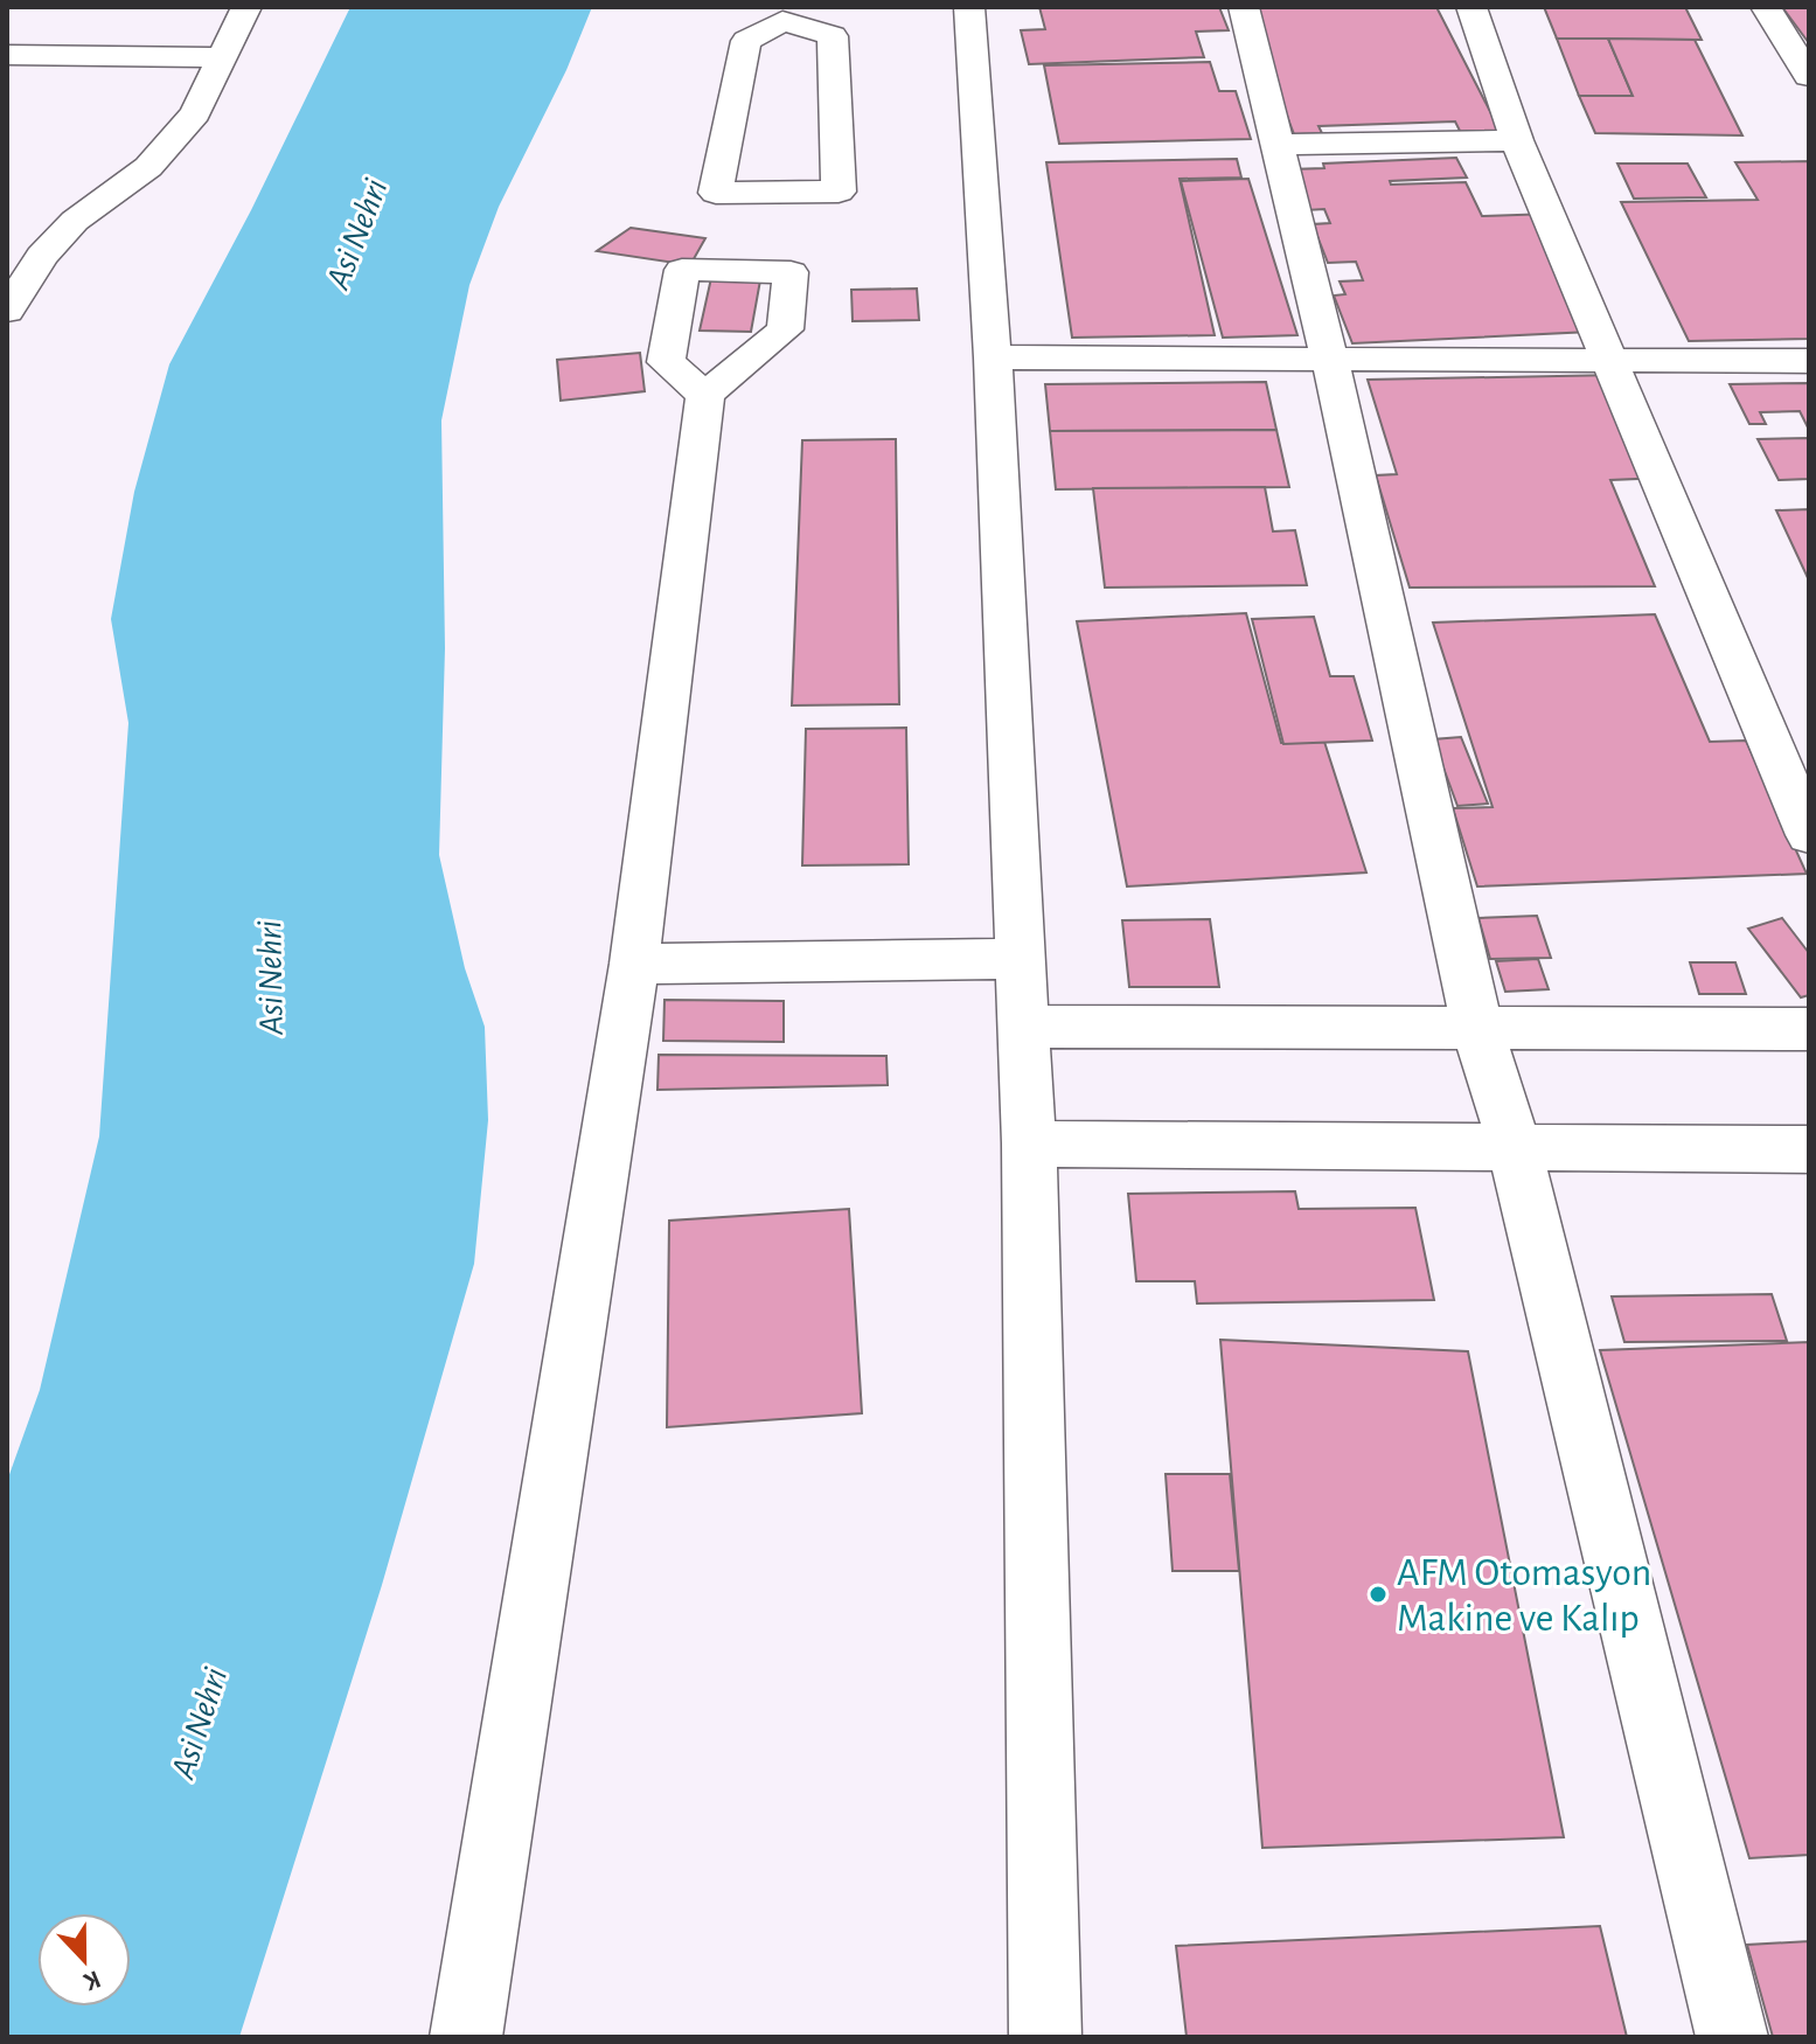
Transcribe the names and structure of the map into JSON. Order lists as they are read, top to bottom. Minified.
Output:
{"water":["Asi Nehri"],"places":["AFM Otomasyon Makine ve Kalıp"],"north":"bottom"}
